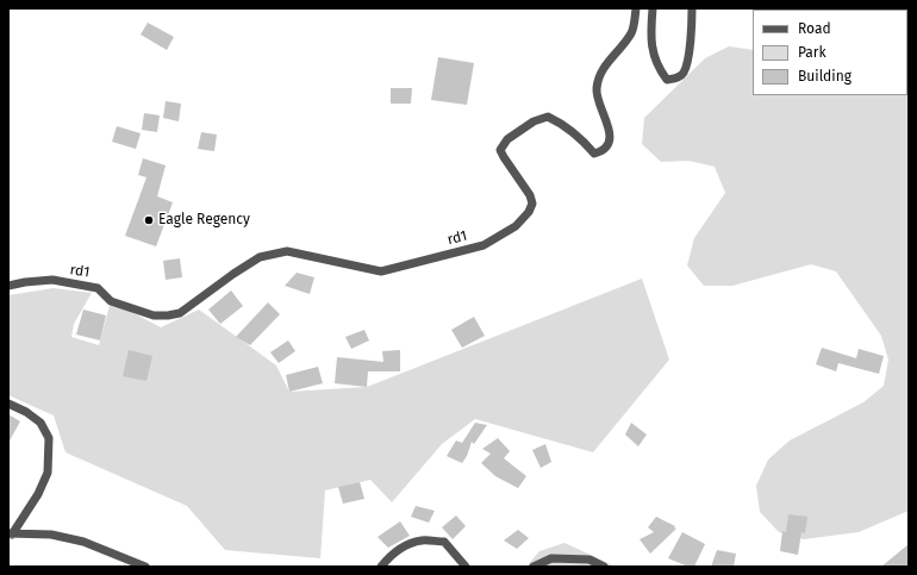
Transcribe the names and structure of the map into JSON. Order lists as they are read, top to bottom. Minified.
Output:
{"streets":{"street":["rd1"]},"places":["Eagle Regency"],"legend":["Road","Park","Building"]}
